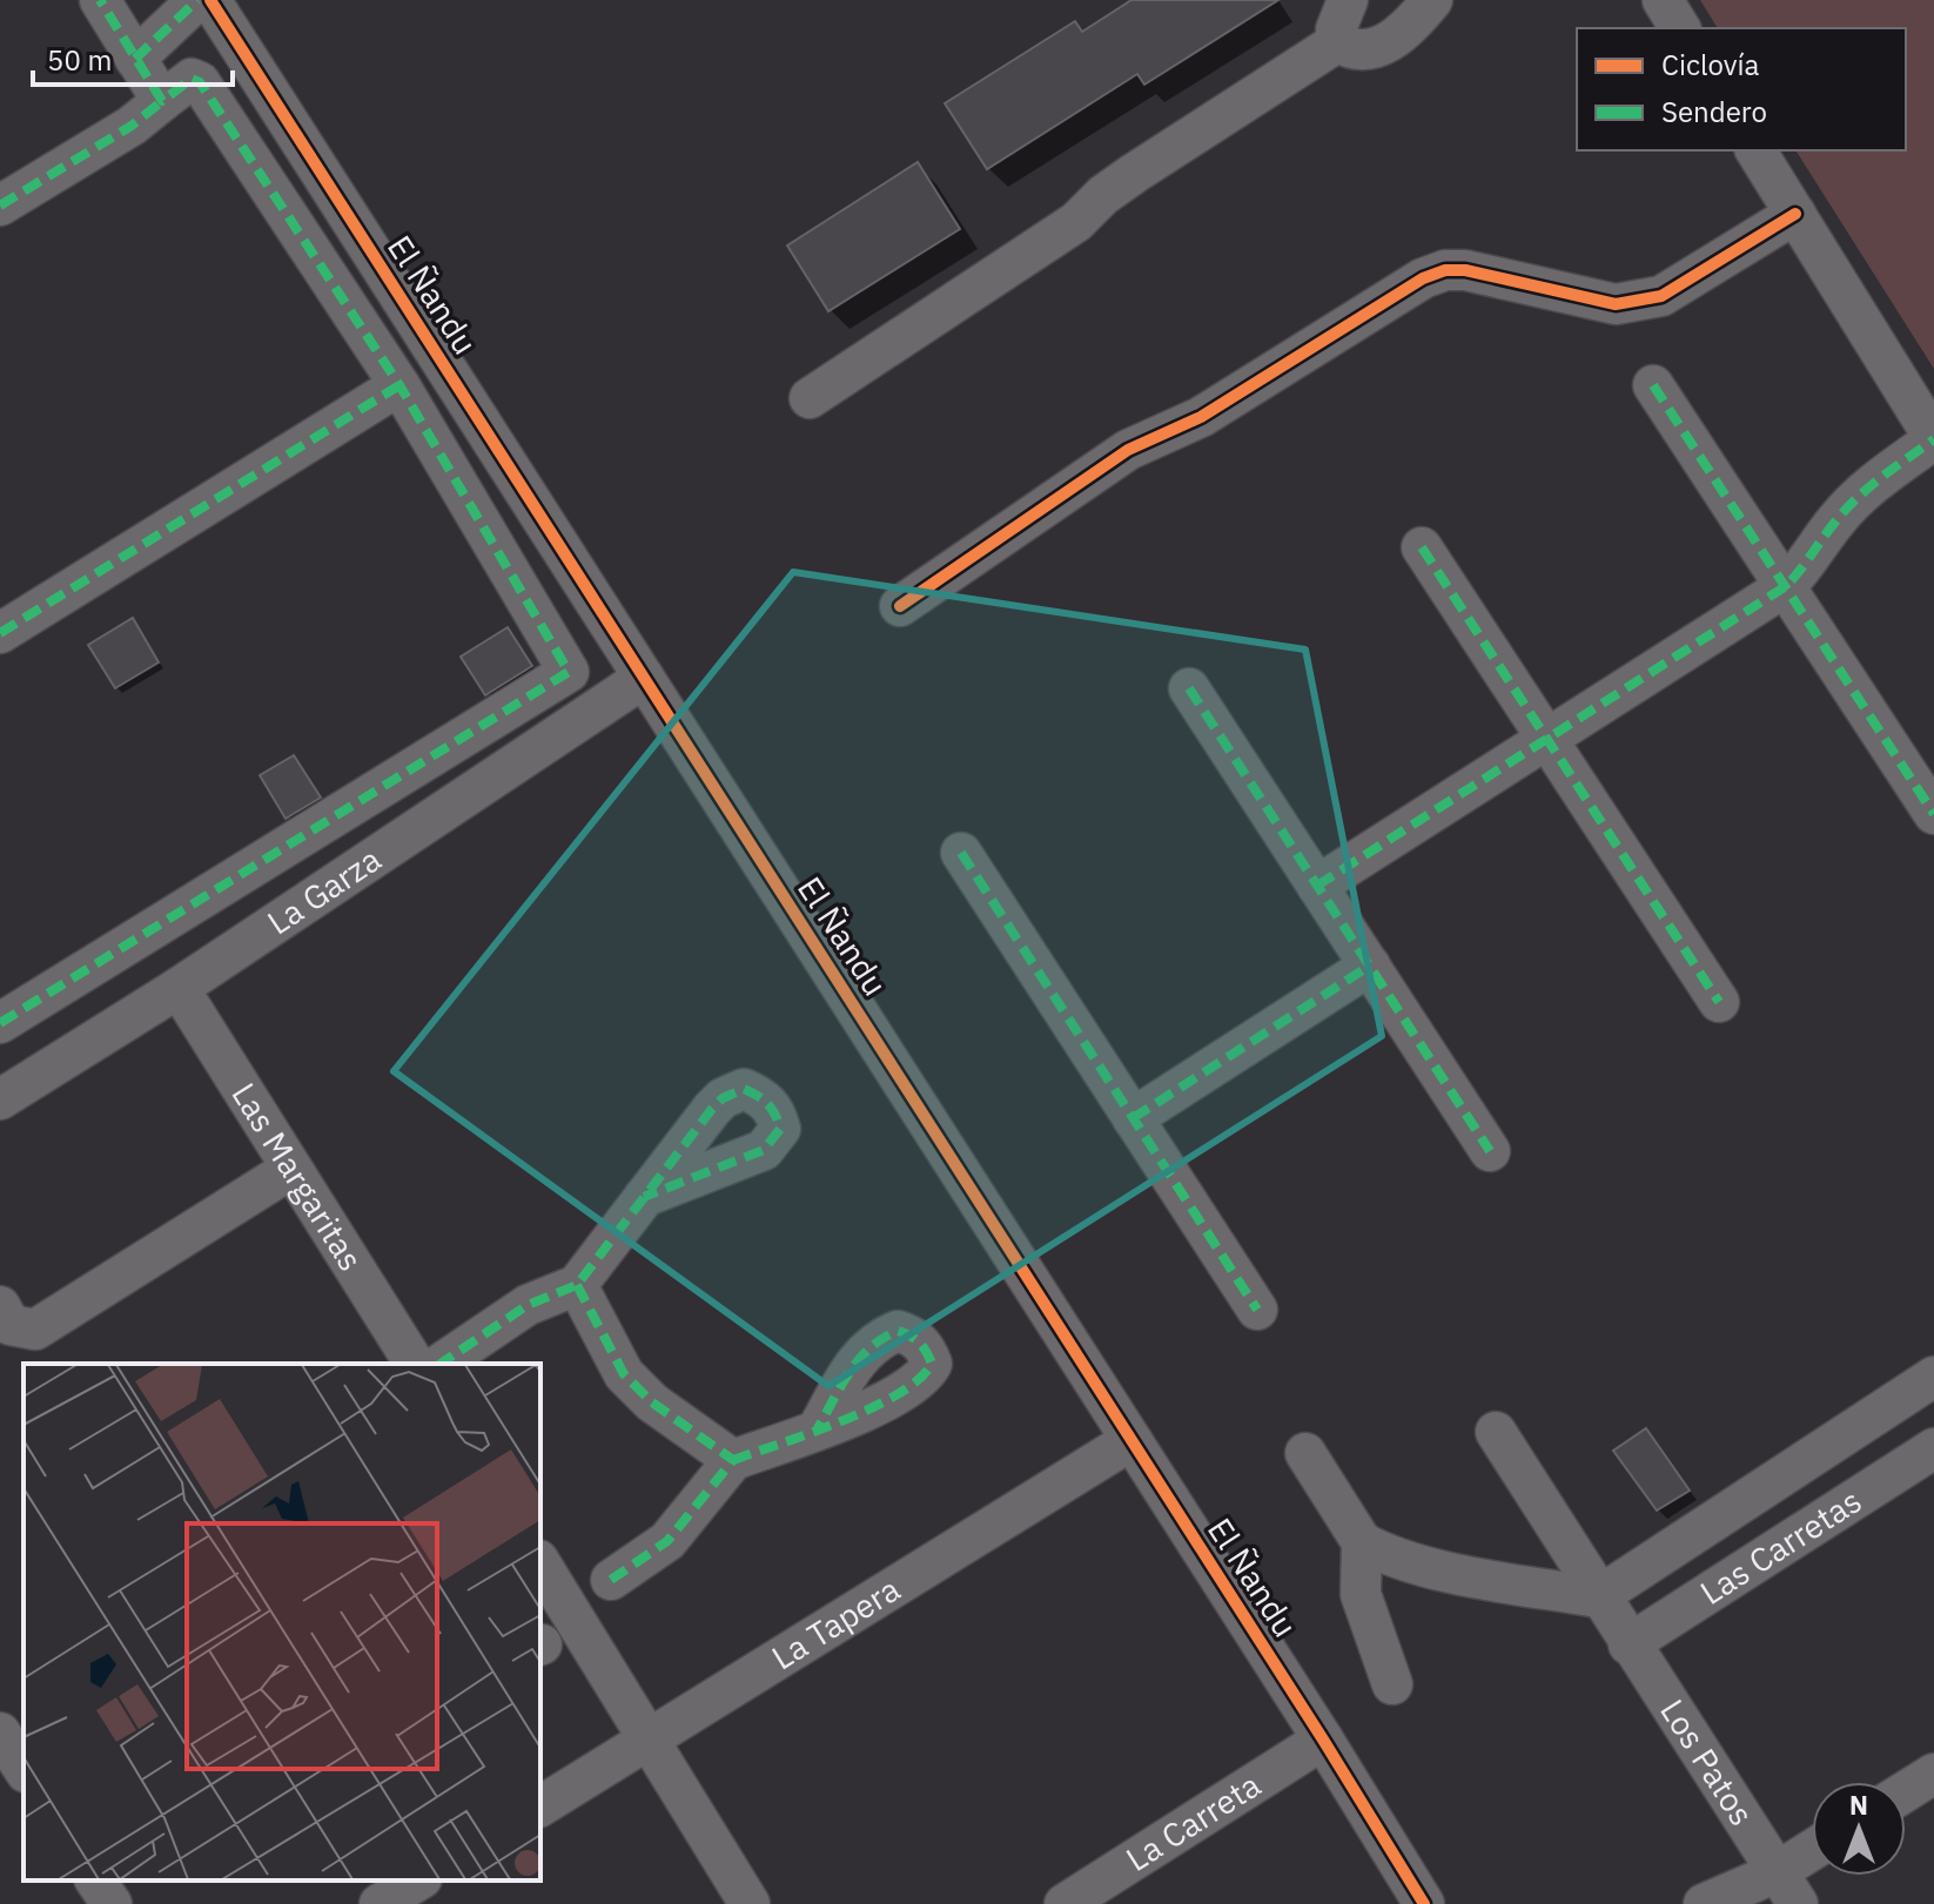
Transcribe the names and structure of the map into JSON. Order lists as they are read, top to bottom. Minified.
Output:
{"streets":{"street":["El Ñandu","La Garza","Las Margaritas","Las Carretas","La Tapera","Los Patos","La Carreta"]},"crossings":[["El Ñandu","La Garza"],["El Ñandu","La Tapera"],["El Ñandu","La Carreta"],["La Garza","Las Margaritas"],["Las Carretas","Los Patos"]],"legend":["Ciclovía","Sendero"],"scale_bar":"50 m","north":"top"}
